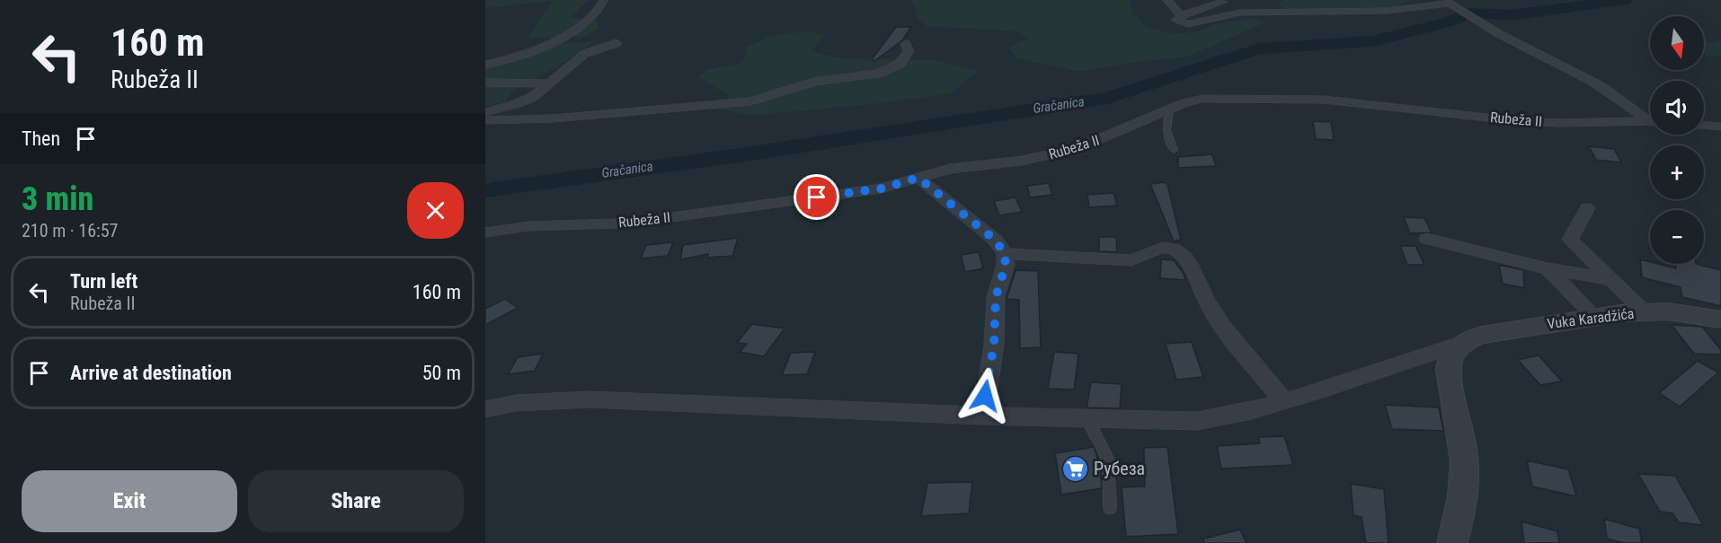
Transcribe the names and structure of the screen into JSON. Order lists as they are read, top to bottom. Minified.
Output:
{"streets":{"street":["Rubeža II","Vuka Karadžića"]},"water":["Gračanica"],"places":{"supermarket":["Рубеза"]},"north":"bottom","page":{"turn":["160 m","Rubeža II"],"map_buttons":["+","−"],"then":"Then","heading":["3 min","210 m · 16:57"],"list":[{"name":"Turn left","note":"Rubeža II","value":"160 m"},{"name":"Arrive at destination","value":"50 m"}],"buttons":["Exit","Share"]}}
